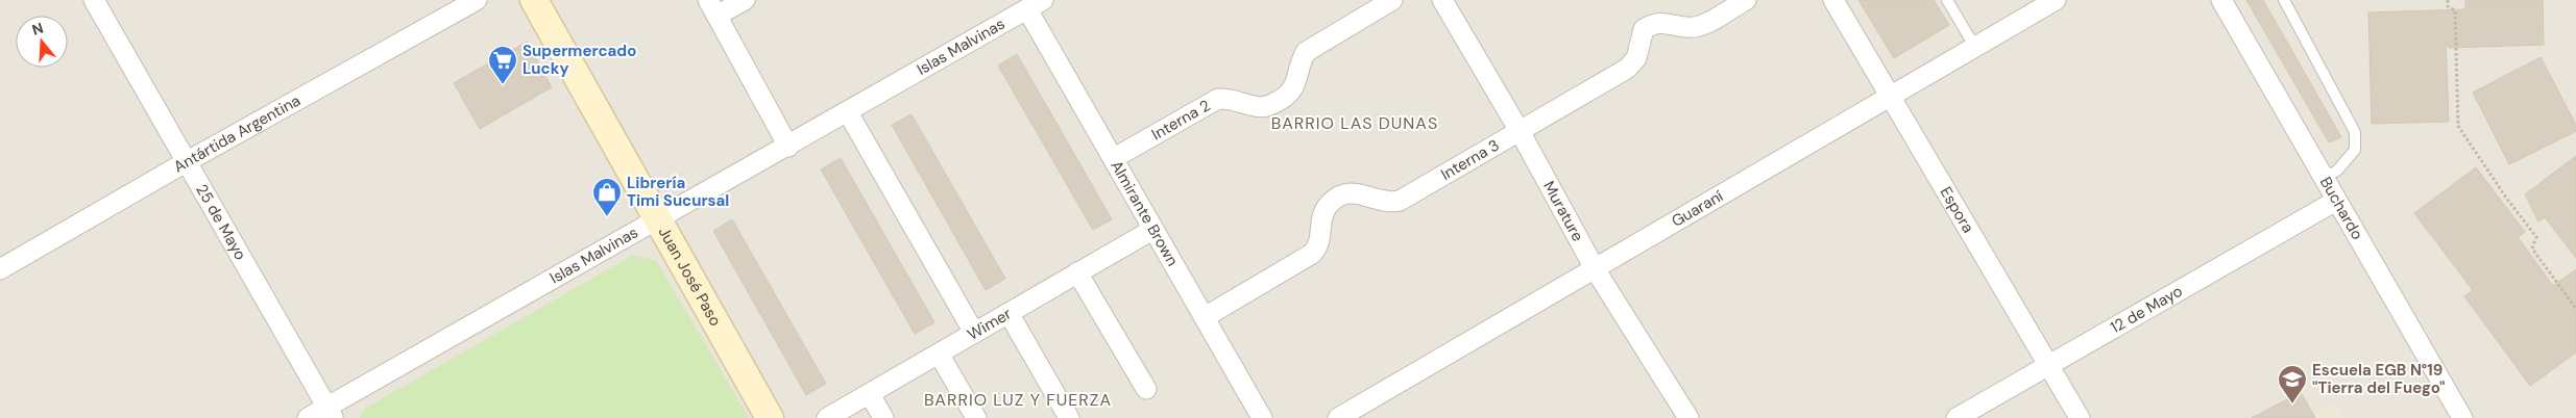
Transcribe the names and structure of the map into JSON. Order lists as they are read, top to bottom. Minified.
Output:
{"streets":{"main road":["Juan José Paso"],"street":["Islas Malvinas","Interna 2","Antártida Argentina","Interna 3","Espora","Buchardo","Murature","Guaraní","Almirante Brown","25 de Mayo","12 de Mayo","Wimer"]},"crossings":[["Islas Malvinas","Almirante Brown"],["Islas Malvinas","25 de Mayo"],["Islas Malvinas","Juan José Paso"],["Interna 2","Almirante Brown"],["Antártida Argentina","25 de Mayo"],["Interna 3","Murature"],["Interna 3","Almirante Brown"],["Espora","Guaraní"],["Espora","12 de Mayo"],["Buchardo","12 de Mayo"],["Murature","Guaraní"],["Almirante Brown","Wimer"]],"districts":["BARRIO LAS DUNAS","BARRIO LUZ Y FUERZA"],"places":{"supermarket":["Supermercado Lucky"],"shop":["Librería Timi Sucursal"],"school or university":["Escuela EGB N°19 \"Tierra del Fuego\""]},"north":"top"}
